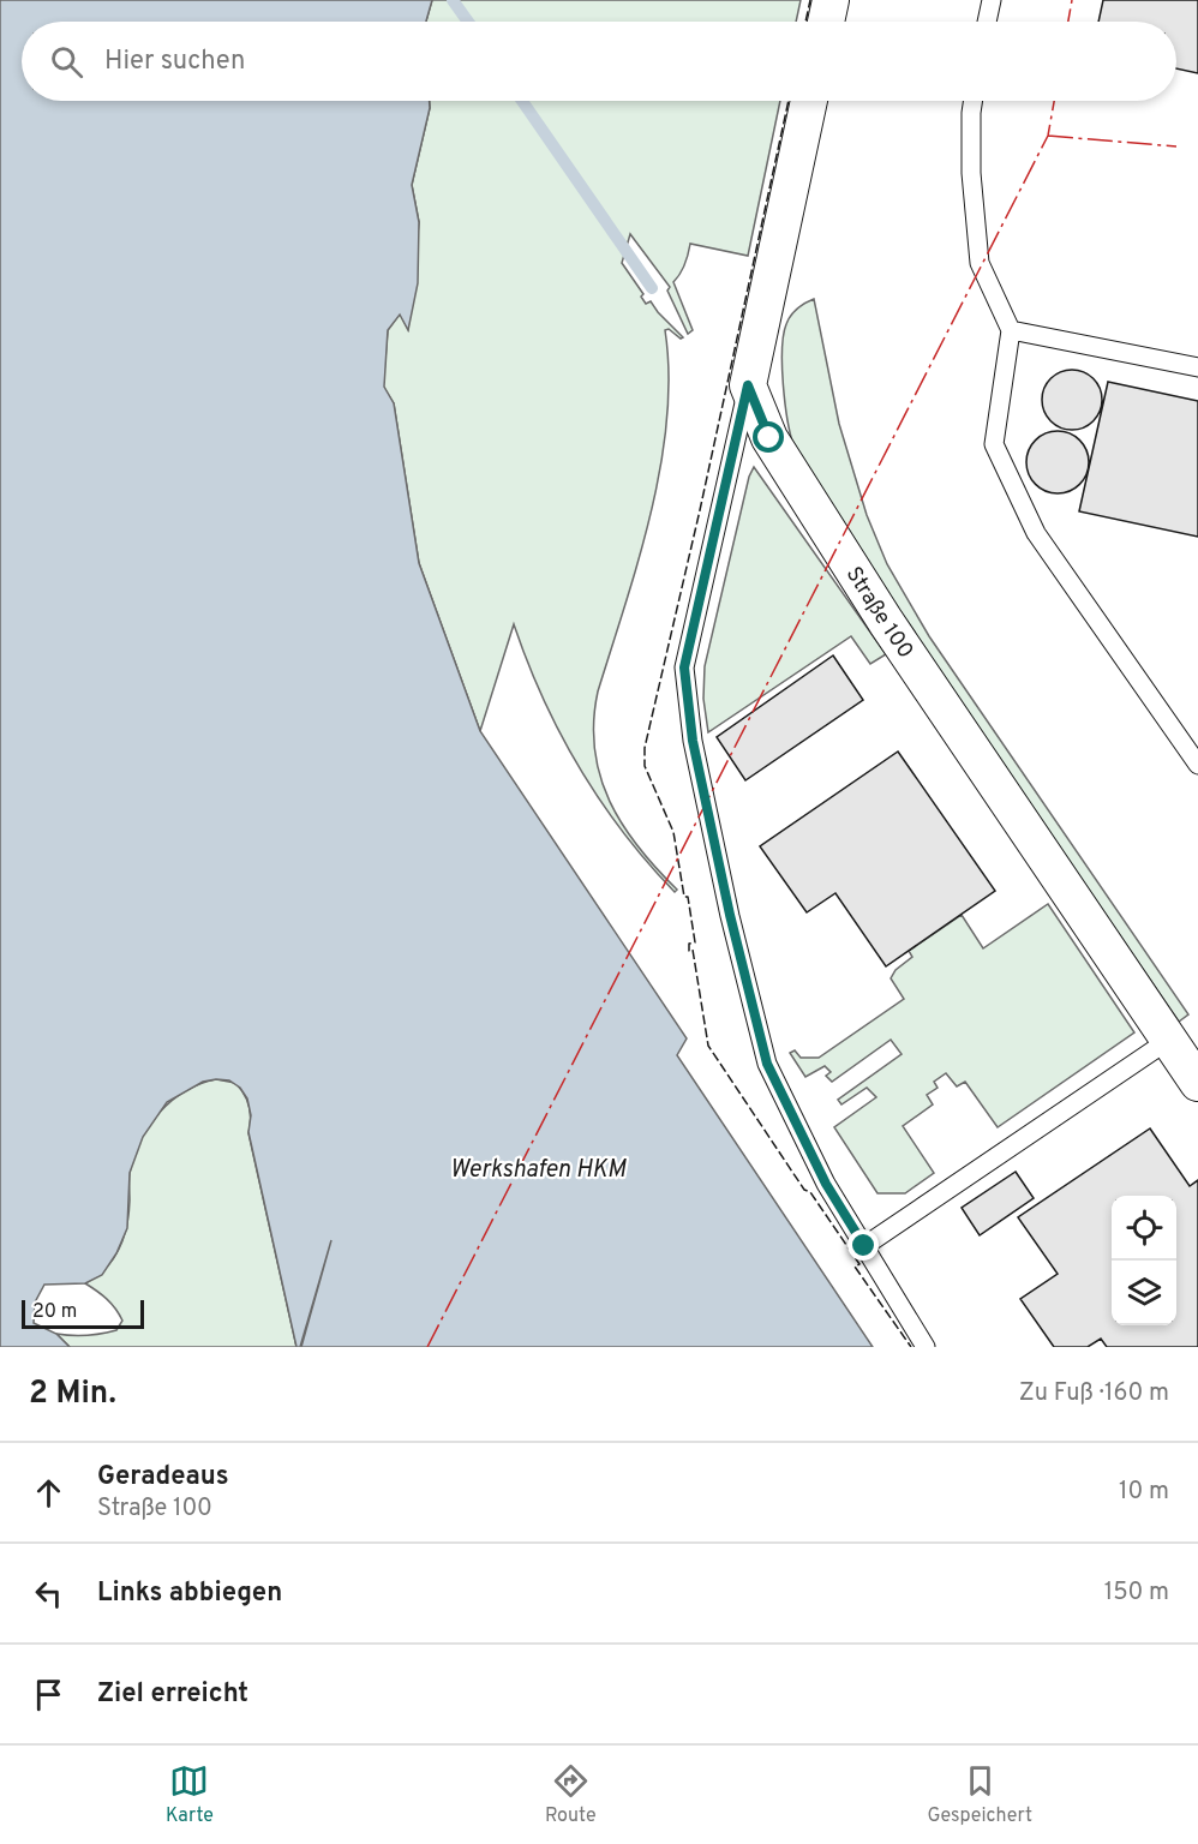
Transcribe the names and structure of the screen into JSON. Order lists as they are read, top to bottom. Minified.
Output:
{"streets":{"street":["Straße 100"]},"water":["Werkshafen HKM"],"scale_bar":"20 m","page":{"search":"Hier suchen","scale":"20 m","heading":["2 Min.","Zu Fuß · 160 m"],"list":[["Geradeaus","Straße 100","10 m"],["Links abbiegen","150 m"],"Ziel erreicht"],"nav":["Karte","Route","Gespeichert"]}}
